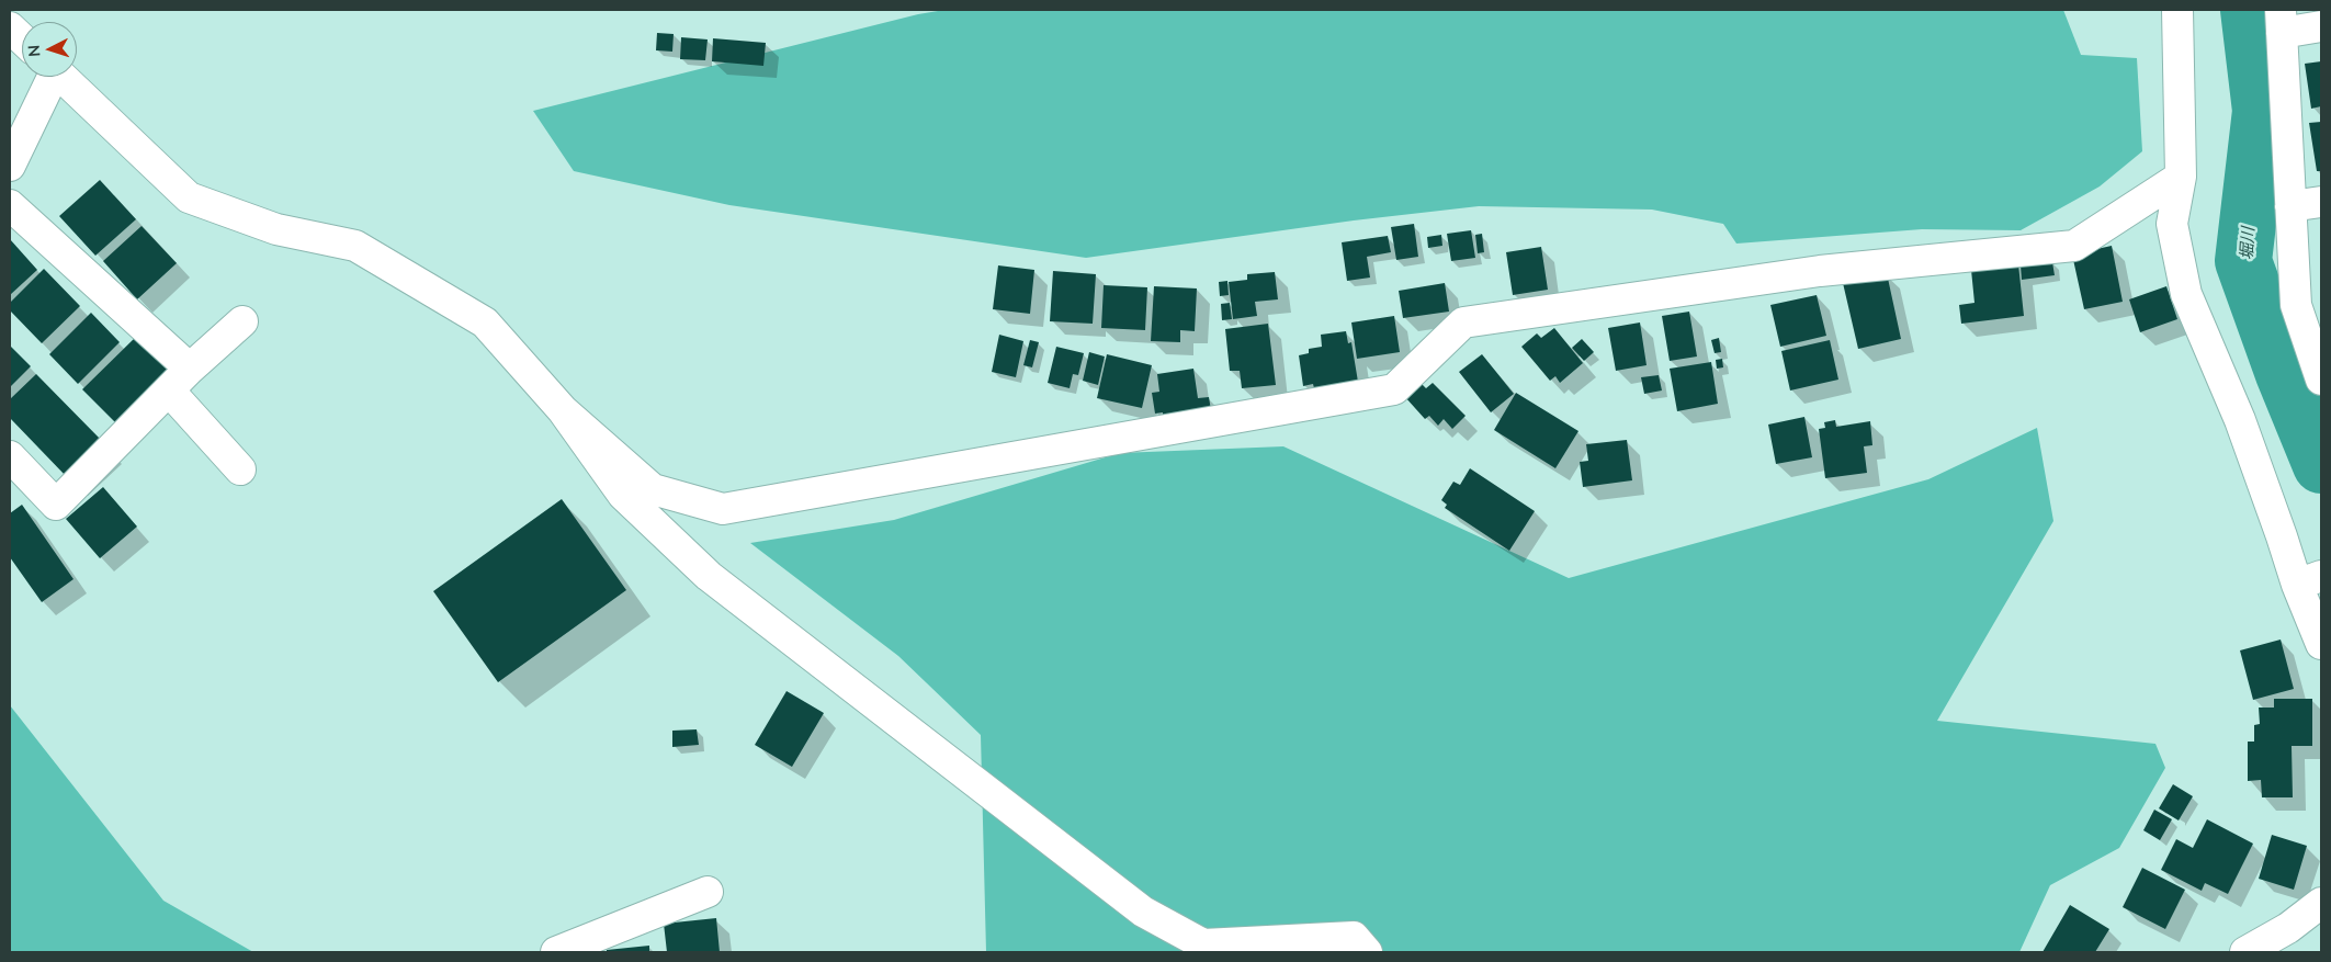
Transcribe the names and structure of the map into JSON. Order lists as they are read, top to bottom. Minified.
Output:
{"water":["堀川"],"north":"left"}
